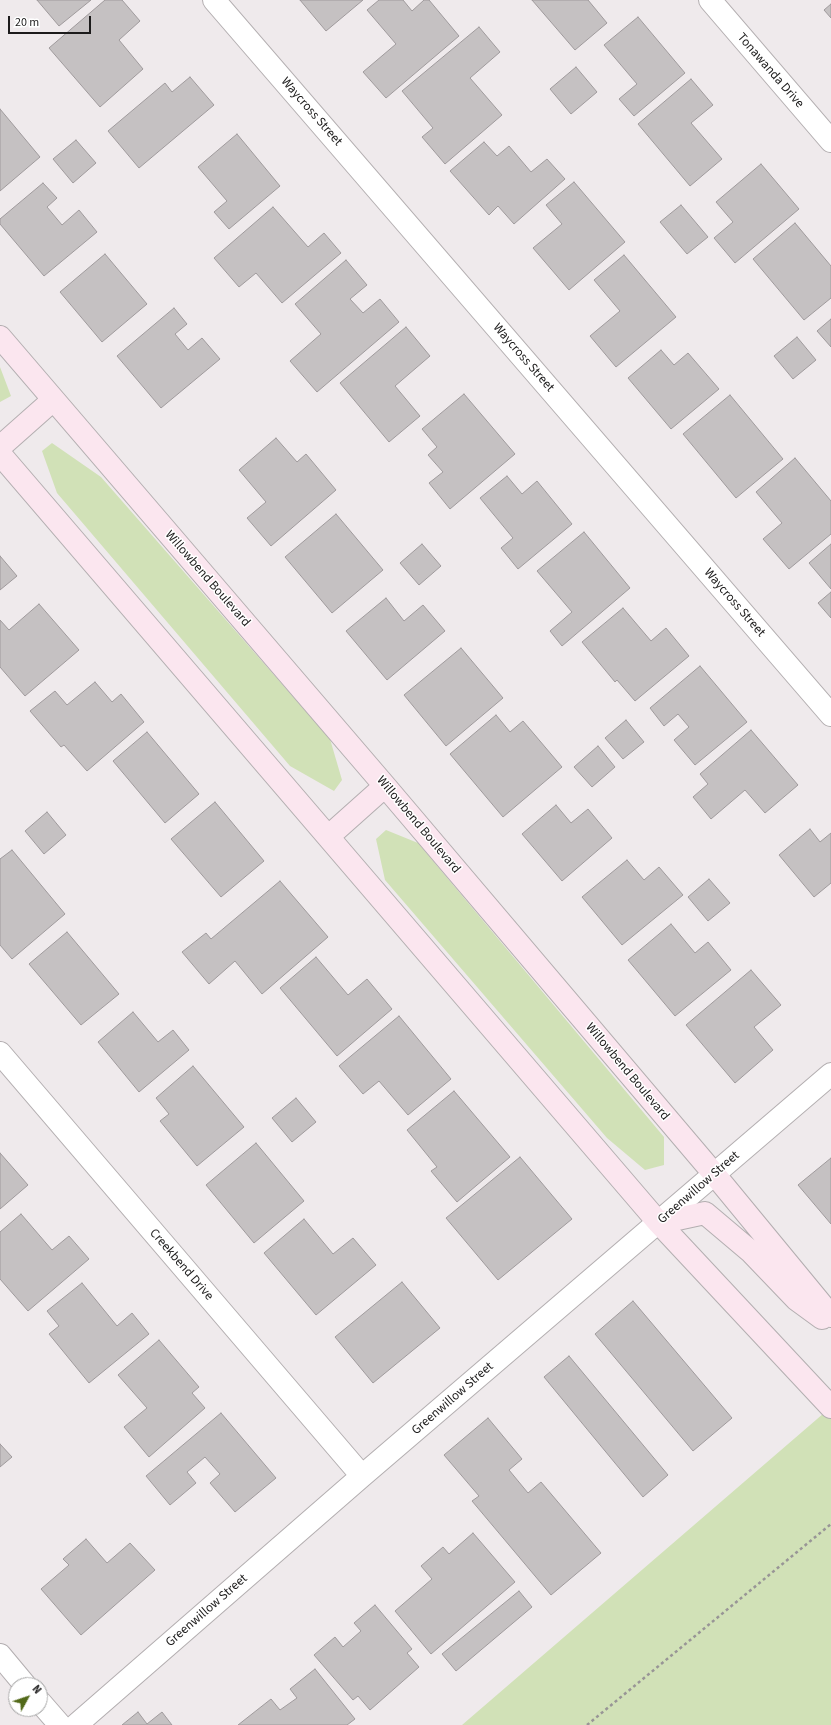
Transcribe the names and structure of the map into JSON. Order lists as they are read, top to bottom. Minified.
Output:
{"streets":{"main road":["Willowbend Boulevard"],"street":["Tonawanda Drive","Waycross Street","Greenwillow Street","Creekbend Drive"]},"crossings":[["Willowbend Boulevard","Greenwillow Street"],["Greenwillow Street","Creekbend Drive"]],"scale_bar":"20 m","north":"top right"}
